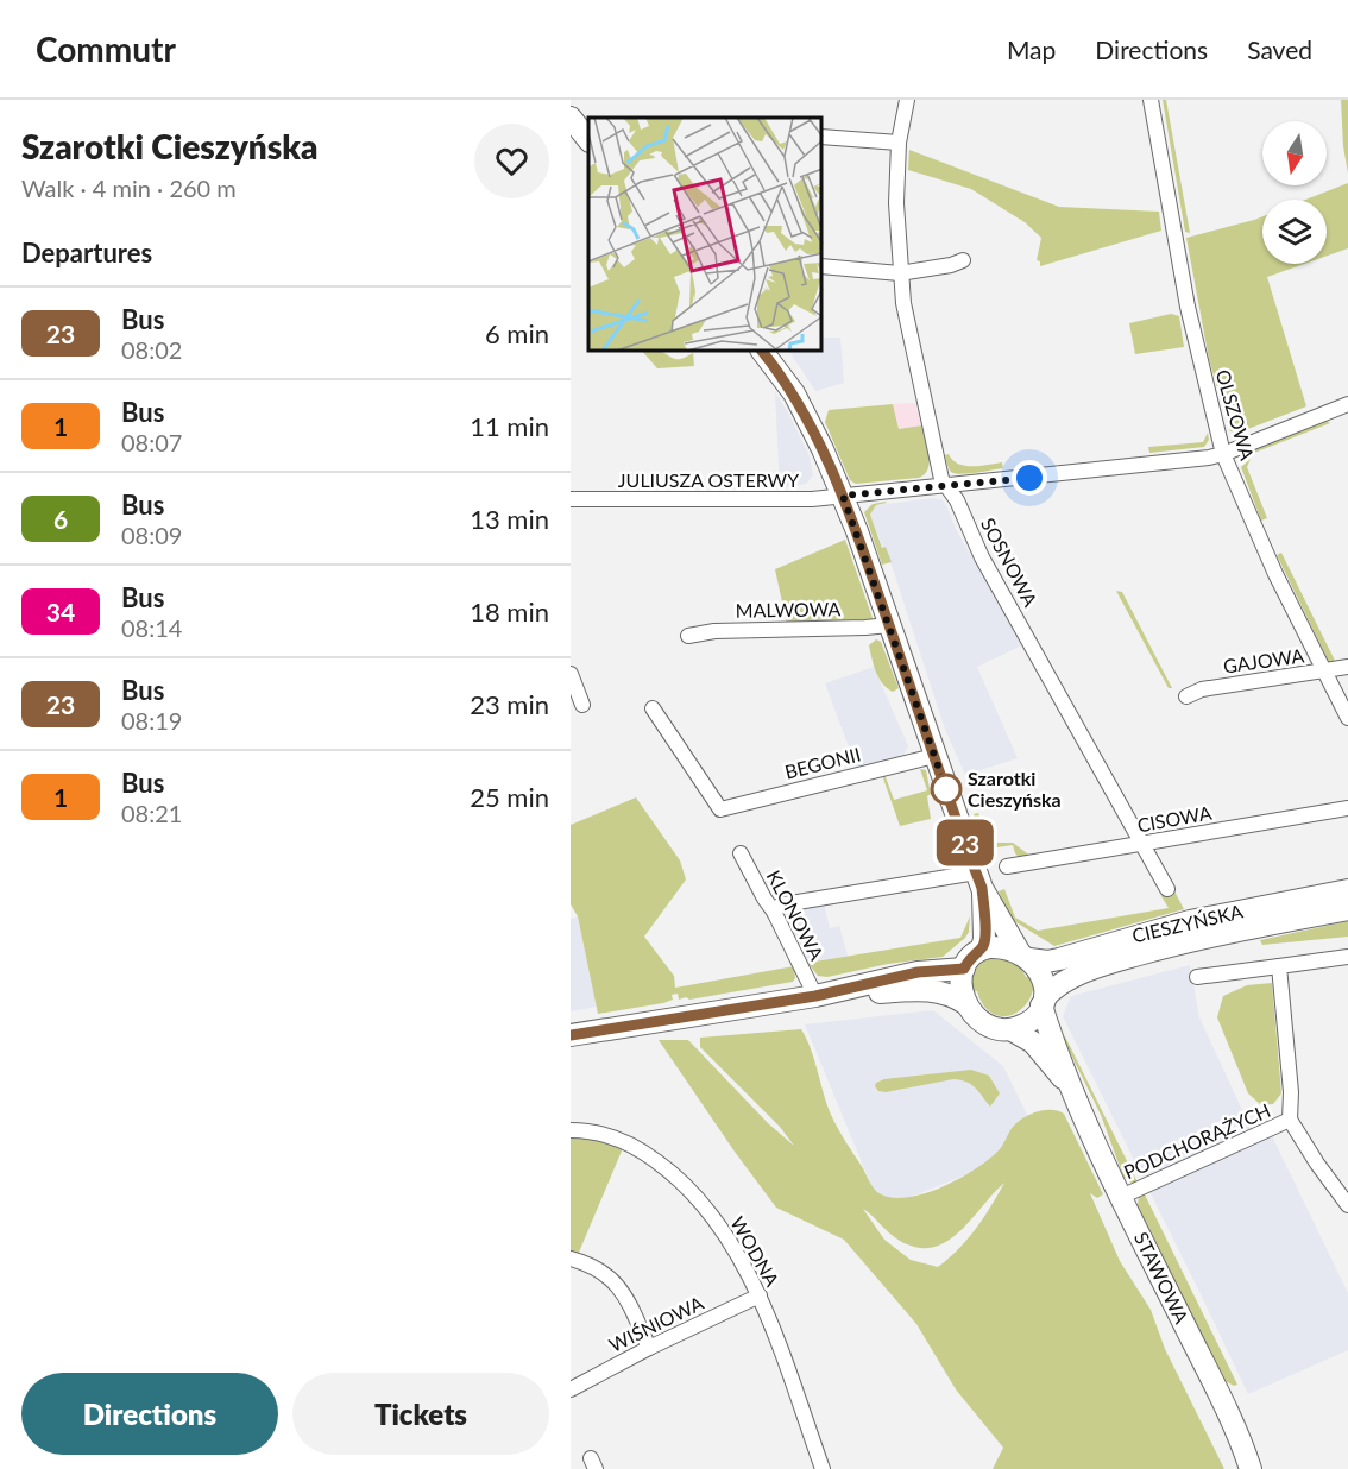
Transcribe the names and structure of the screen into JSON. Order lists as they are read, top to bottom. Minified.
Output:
{"streets":{"main road":["CIESZYŃSKA","STAWOWA"],"street":["OLSZOWA","JULIUSZA OSTERWY","SOSNOWA","MALWOWA","GAJOWA","BEGONII","CISOWA","KLONOWA","PODCHORĄŻYCH","WODNA","WIŚNIOWA"]},"crossings":[["OLSZOWA","JULIUSZA OSTERWY"],["OLSZOWA","GAJOWA"],["JULIUSZA OSTERWY","SOSNOWA"],["SOSNOWA","CISOWA"],["CIESZYŃSKA","STAWOWA"],["PODCHORĄŻYCH","STAWOWA"],["WODNA","WIŚNIOWA"]],"places":["Szarotki Cieszyńska"],"lines":["bus line 23"],"north":"bottom","page":{"header":"Commutr","nav":["Map","Directions","Saved"],"heading":[["Szarotki Cieszyńska","Walk · 4 min · 260 m"],"Departures"],"on_map":"23","list":[{"mark":"23","name":"Bus","note":"08:02","value":"6 min"},{"mark":"1","name":"Bus","note":"08:07","value":"11 min"},{"mark":"6","name":"Bus","note":"08:09","value":"13 min"},{"mark":"34","name":"Bus","note":"08:14","value":"18 min"},{"mark":"23","name":"Bus","note":"08:19","value":"23 min"},{"mark":"1","name":"Bus","note":"08:21","value":"25 min"}],"buttons":["Directions","Tickets"]}}
